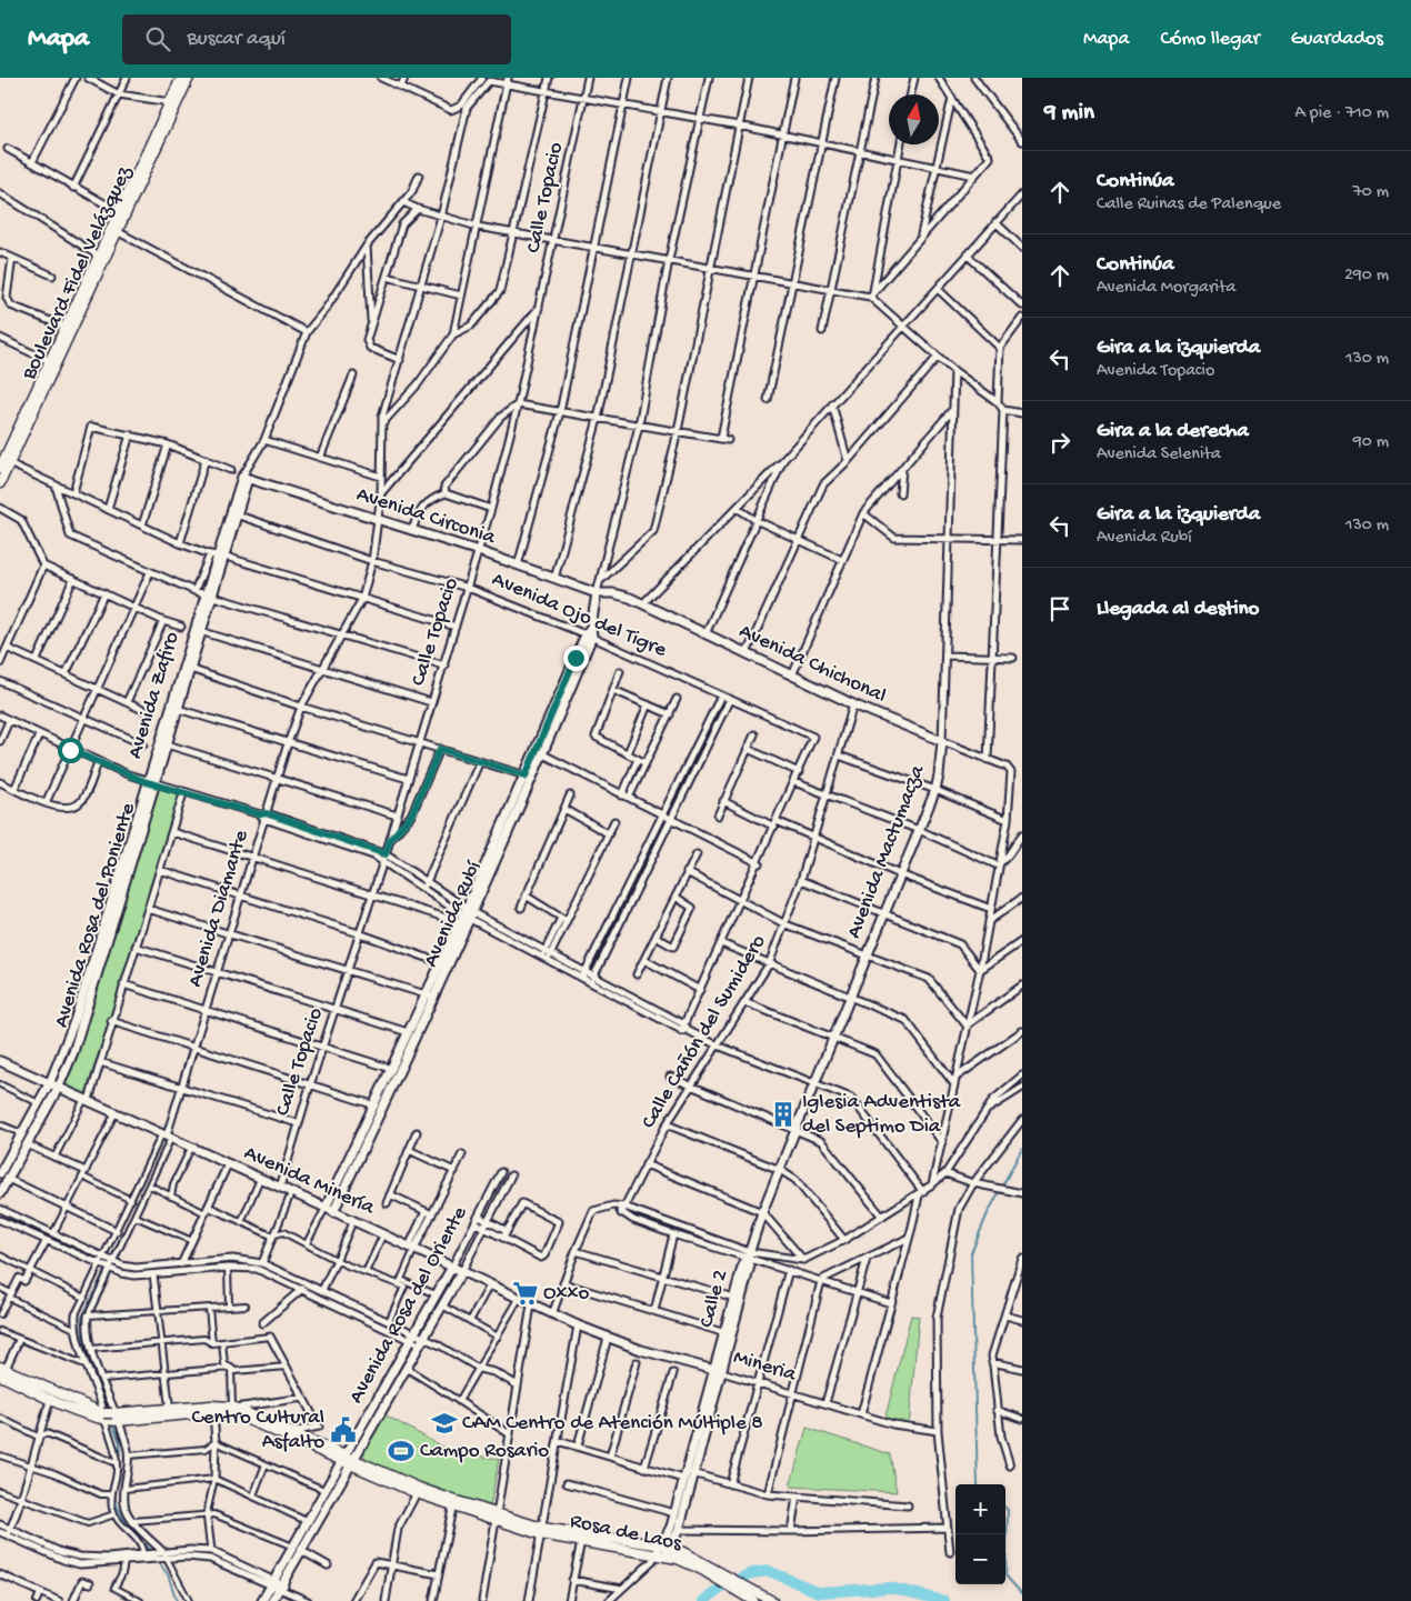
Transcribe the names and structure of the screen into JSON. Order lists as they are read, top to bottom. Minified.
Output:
{"streets":{"main road":["Boulevard Fidel Velázquez","Rosa de Laos"],"street":["Calle Topacio","Avenida Circonia","Avenida Ojo del Tigre","Avenida Chichonal","Avenida Zafiro","Avenida Mactumacza","Avenida Diamante","Avenida Rubí","Avenida Rosa del Poniente","Calle Cañón del Sumidero","Avenida Minería","Calle 2","Avenida Rosa del Oriente","Mineria"]},"crossings":[["Calle Topacio","Avenida Circonia"],["Calle Topacio","Avenida Ojo del Tigre"],["Calle Topacio","Avenida Minería"],["Avenida Circonia","Avenida Chichonal"],["Avenida Circonia","Avenida Zafiro"],["Avenida Circonia","Avenida Diamante"],["Avenida Circonia","Avenida Rubí"],["Avenida Ojo del Tigre","Avenida Zafiro"],["Avenida Ojo del Tigre","Avenida Diamante"],["Avenida Ojo del Tigre","Avenida Rubí"],["Avenida Chichonal","Avenida Mactumacza"],["Avenida Chichonal","Avenida Rubí"],["Avenida Chichonal","Calle Cañón del Sumidero"],["Avenida Zafiro","Avenida Rosa del Poniente"],["Avenida Zafiro","Avenida Minería"],["Avenida Mactumacza","Calle 2"],["Avenida Diamante","Avenida Minería"],["Avenida Rubí","Avenida Minería"],["Avenida Rosa del Poniente","Avenida Minería"],["Avenida Minería","Avenida Rosa del Oriente"],["Avenida Minería","Mineria"],["Calle 2","Mineria"]],"places":{"building":["Iglesia Adventista del Septimo Dia"],"supermarket":["Oxxo"],"school or university":["CAM Centro de Atención Múltiple 8"],"public building":["Centro Cultural Asfalto"],"sports":["Campo Rosario"]},"north":"top","page":{"header":"Mapa","search":"Buscar aquí","nav":["Mapa","Cómo llegar","Guardados"],"heading":["9 min","A pie · 710 m"],"list":[["Continúa","Calle Ruinas de Palenque","70 m"],["Continúa","Avenida Morgarita","290 m"],["Gira a la izquierda","Avenida Topacio","130 m"],["Gira a la derecha","Avenida Selenita","90 m"],["Gira a la izquierda","Avenida Rubí","130 m"],"Llegada al destino"],"map_buttons":["+","−"]}}
